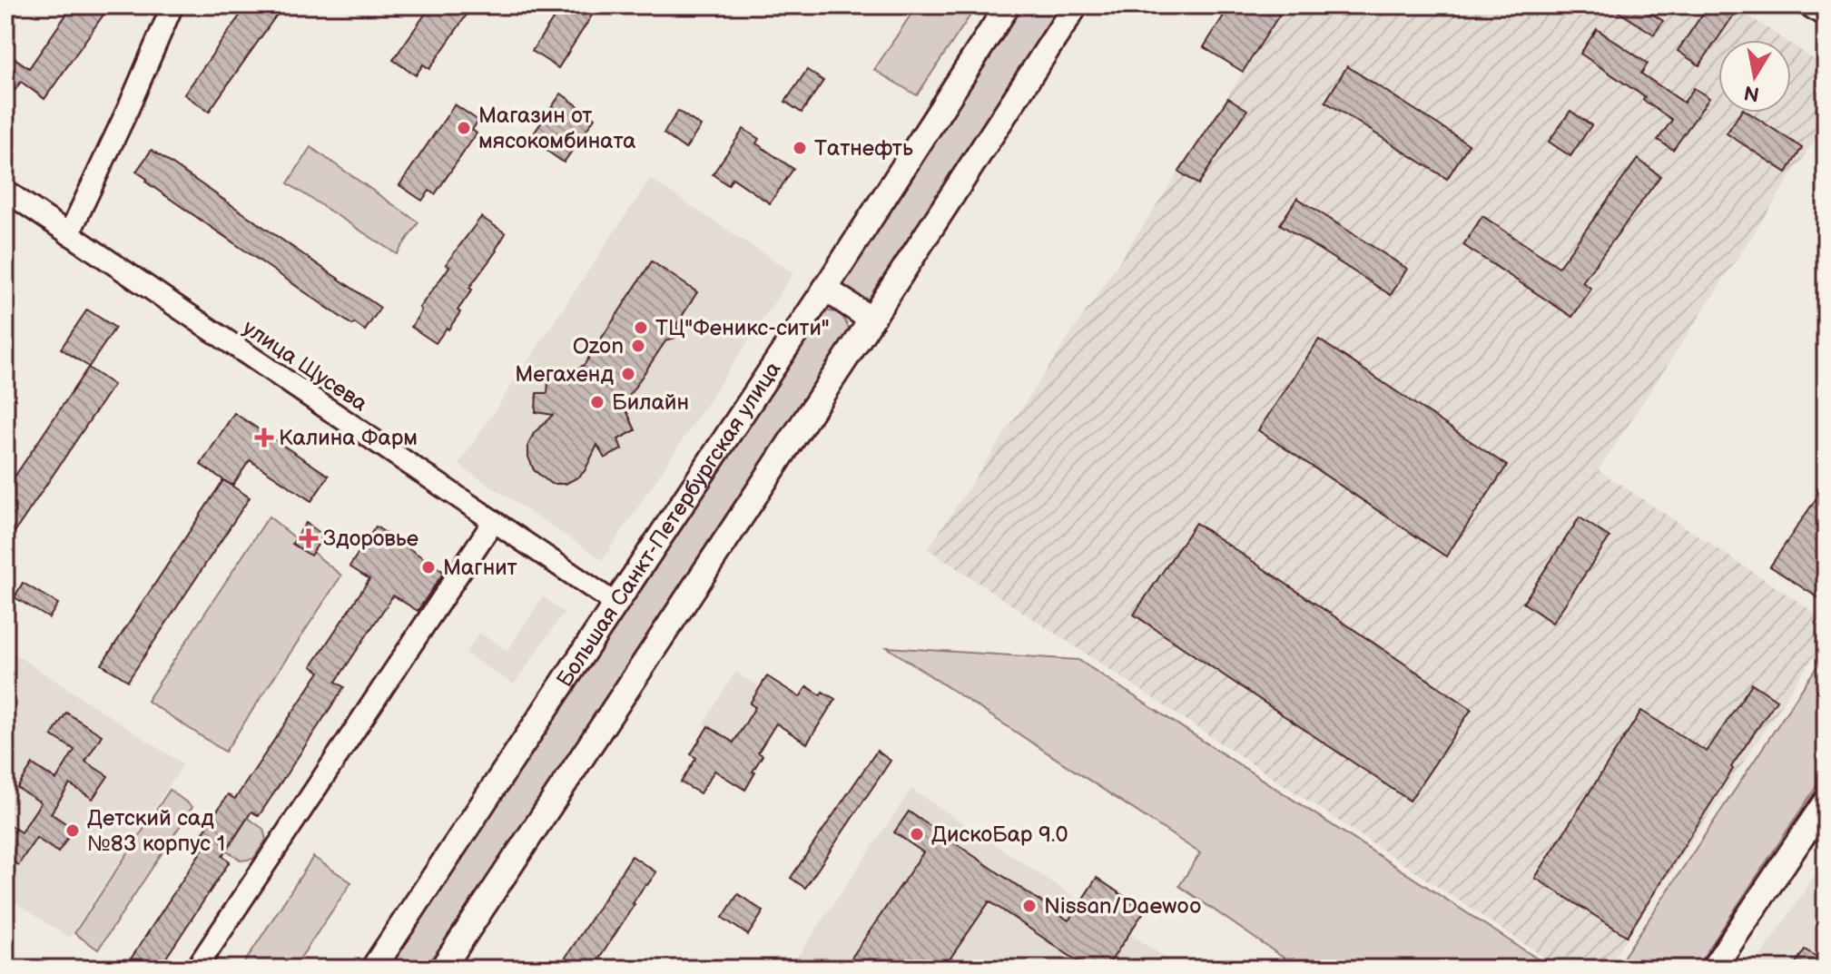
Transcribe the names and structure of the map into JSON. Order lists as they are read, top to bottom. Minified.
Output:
{"streets":{"main road":["Большая Санкт-Петербургская улица"],"street":["улица Щусева"]},"crossings":[["улица Щусева","Большая Санкт-Петербургская улица"]],"places":{"other":["Магазин от мясокомбината","Татнефть","ТЦ\"Феникс-сити\"","Ozon","Мегахенд","Билайн","Магнит","Детский сад №83 корпус 1","ДискоБар 9.0","Nissan/Daewoo"],"health":["Калина Фарм","Здоровье"]},"north":"bottom"}
